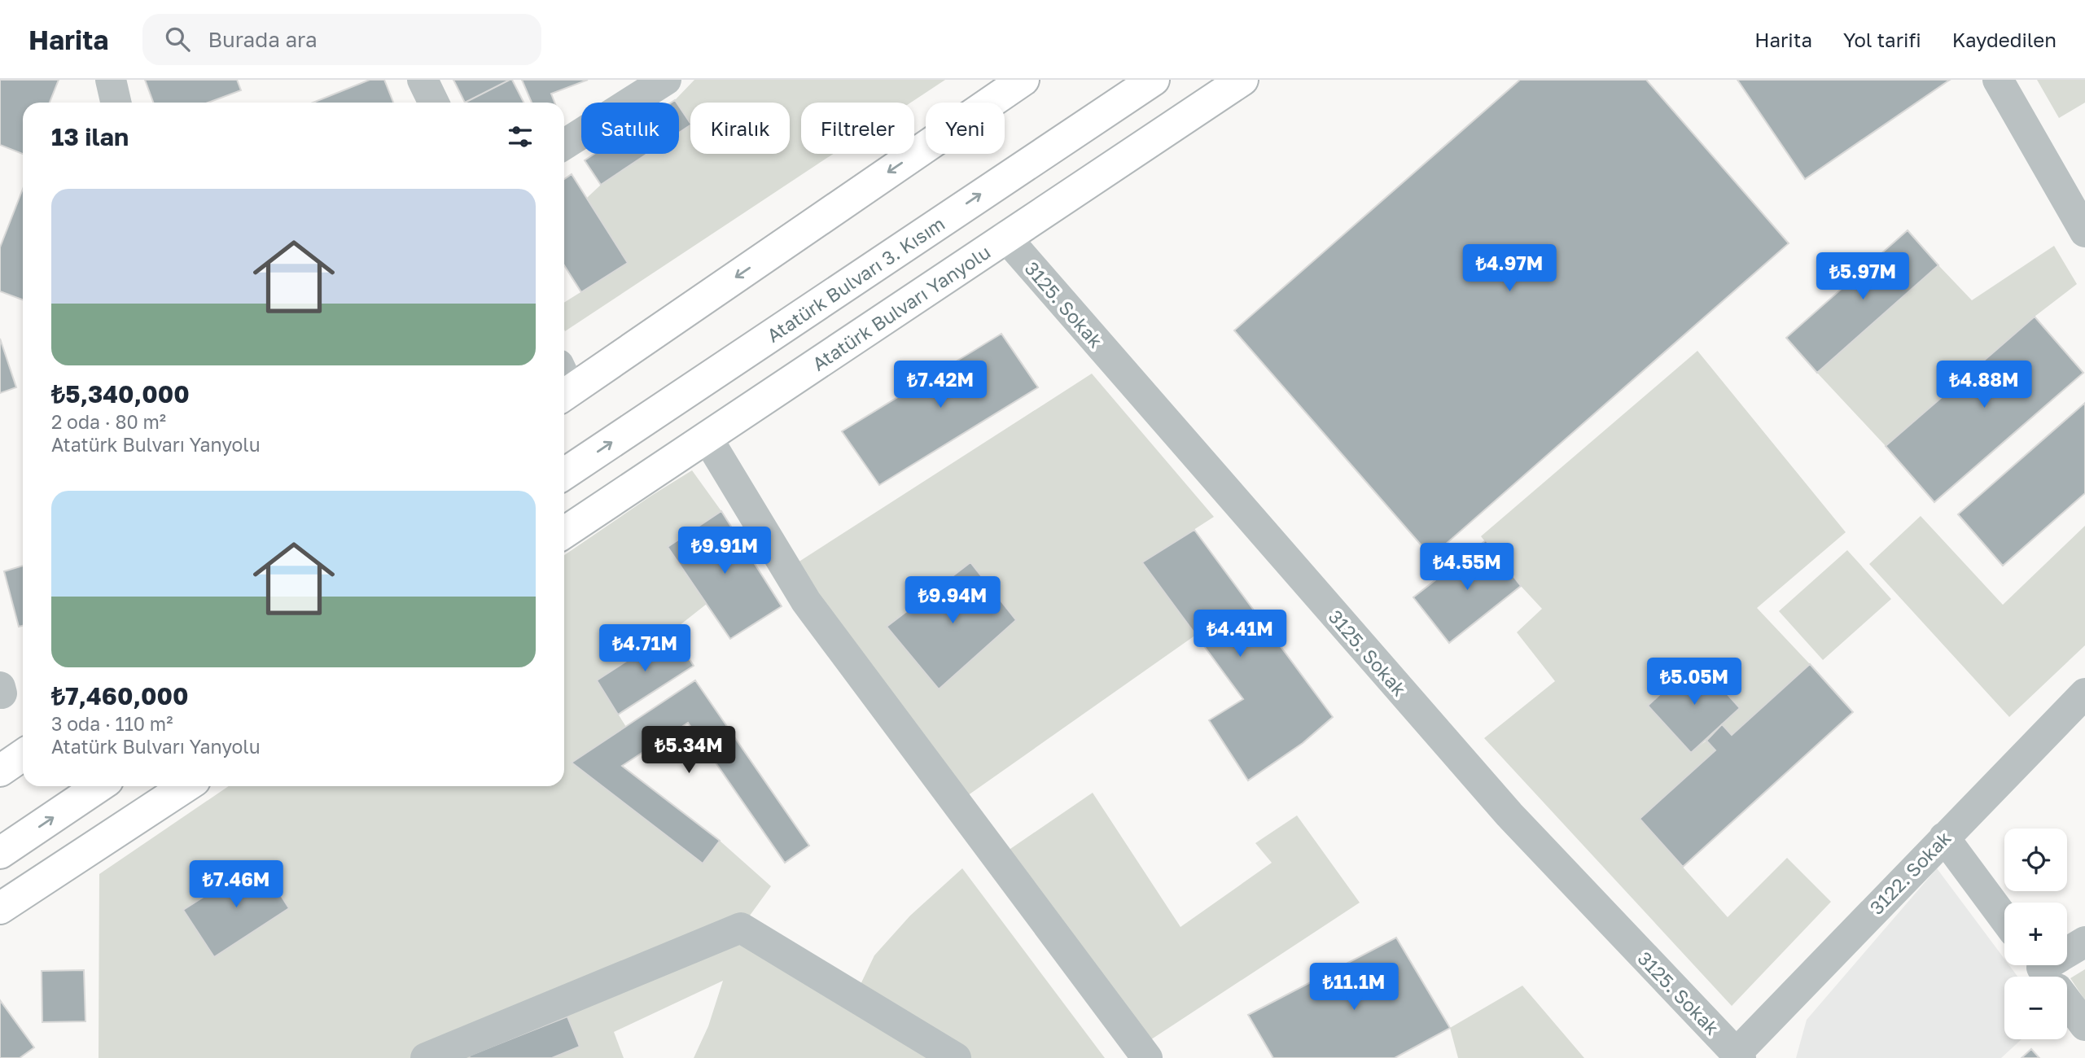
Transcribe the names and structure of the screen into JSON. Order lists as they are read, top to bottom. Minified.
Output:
{"streets":{"main road":["Atatürk Bulvarı 3. Kısım","Atatürk Bulvarı Yanyolu"],"street":["3125. Sokak","3122. Sokak"]},"crossings":[["3125. Sokak","Atatürk Bulvarı Yanyolu"],["3125. Sokak","3122. Sokak"]],"page":{"header":"Harita","search":"Burada ara","nav":["Harita","Yol tarifi","Kaydedilen"],"chip":["Satılık","Kiralık","Filtreler","Yeni"],"heading":"13 ilan","list":[{"name":"₺5,340,000","note":"2 oda · 80 m² · Atatürk Bulvarı Yanyolu"},{"name":"₺7,460,000","note":"3 oda · 110 m² · Atatürk Bulvarı Yanyolu"}],"price":["₺4.97M","₺5.97M","₺7.42M","₺4.88M","₺9.91M","₺4.55M","₺9.94M","₺4.41M","₺4.71M","₺5.05M","₺5.34M","₺7.46M","₺11.1M"],"map_buttons":["+","−"]}}
